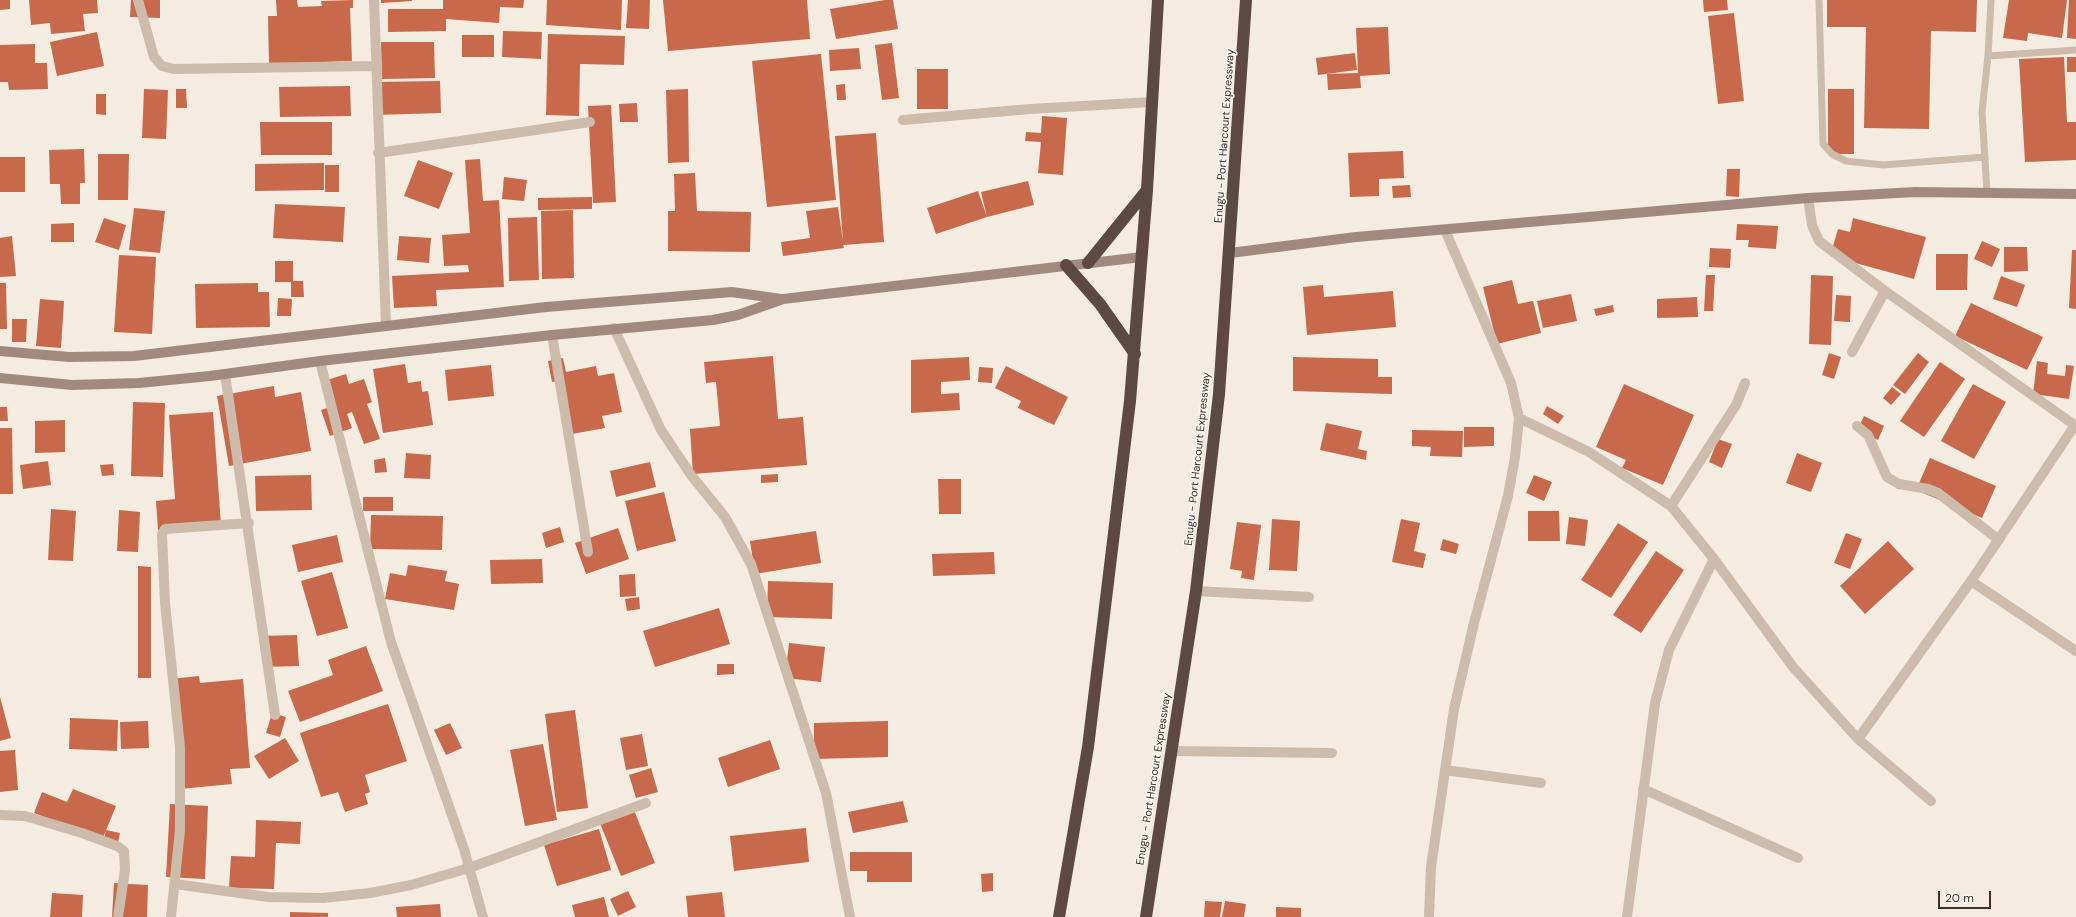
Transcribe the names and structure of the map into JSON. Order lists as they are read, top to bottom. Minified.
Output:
{"streets":{"highway":["Enugu - Port Harcourt Expressway"]},"scale_bar":"20 m"}
